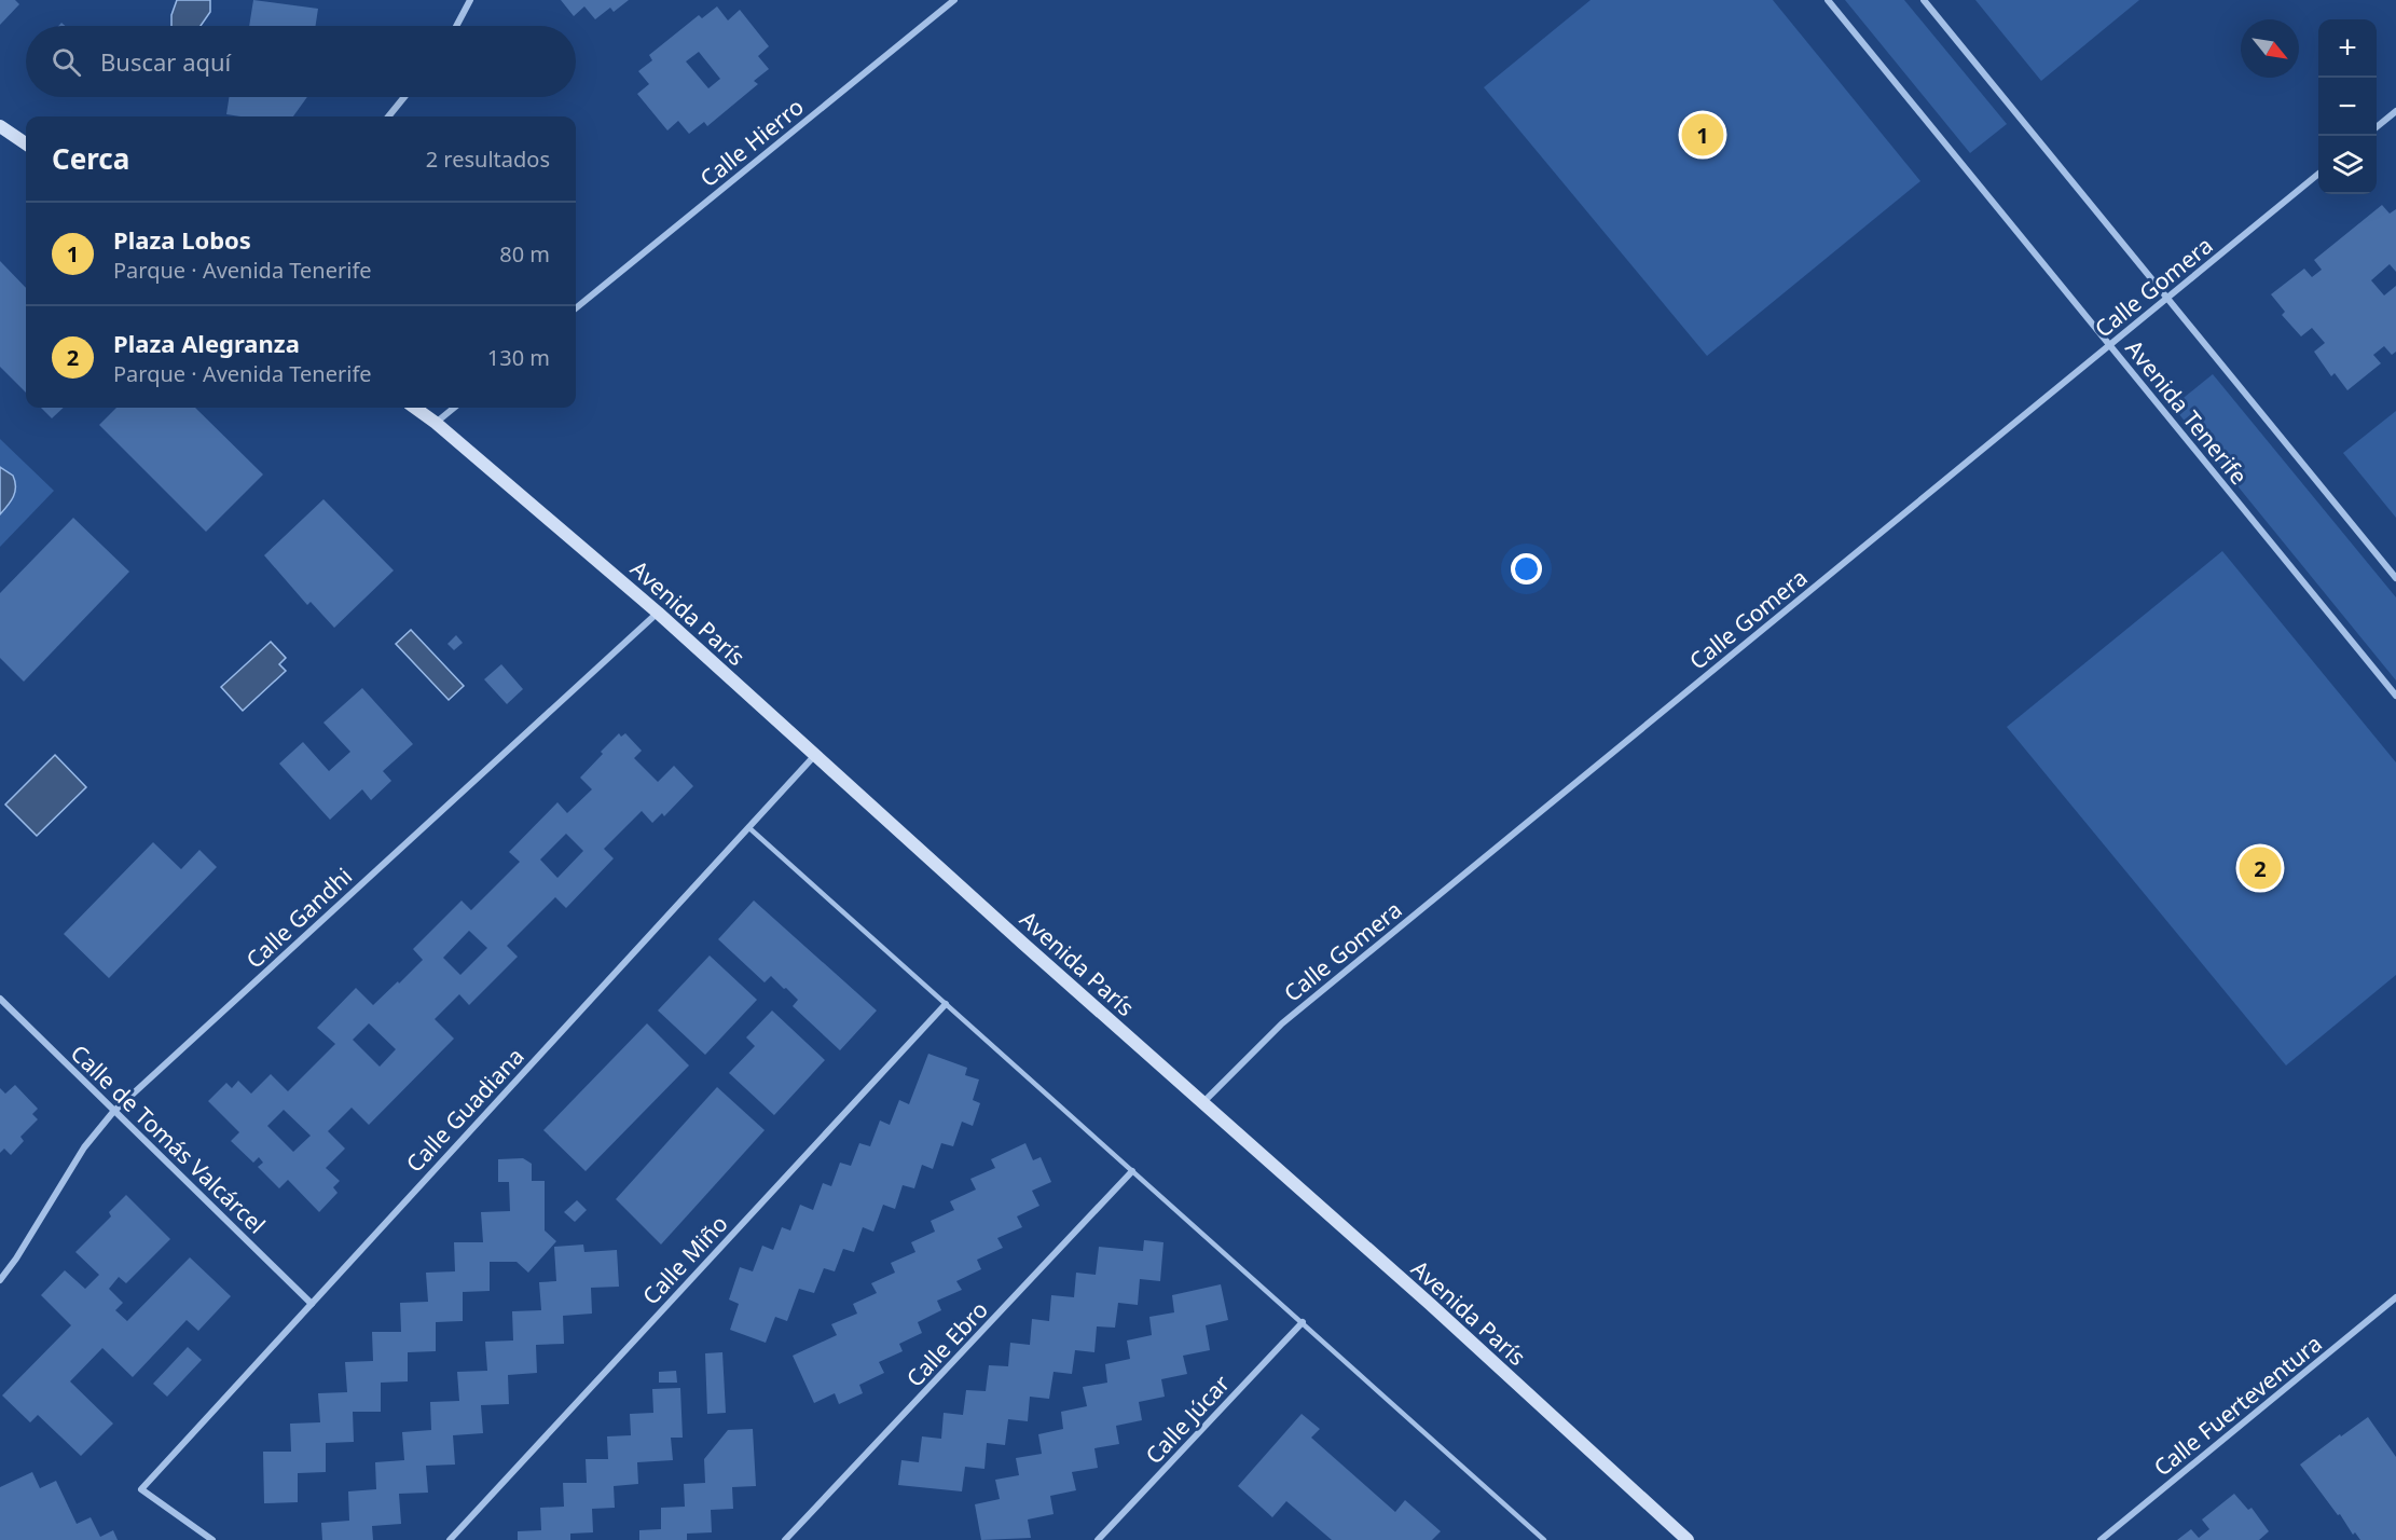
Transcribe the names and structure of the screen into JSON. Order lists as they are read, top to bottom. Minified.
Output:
{"streets":{"main road":["Avenida París"],"street":["Calle Hierro","Calle Gomera","Avenida Tenerife","Calle Gandhi","Calle Guadiana","Calle de Tomás Valcárcel","Calle Miño","Calle Ebro","Calle Fuerteventura","Calle Júcar"]},"crossings":[["Calle Gomera","Avenida Tenerife"],["Calle Gomera","Avenida París"],["Avenida París","Calle Gandhi"],["Avenida París","Calle Guadiana"],["Calle Gandhi","Calle de Tomás Valcárcel"],["Calle Guadiana","Calle de Tomás Valcárcel"]],"north":"bottom right","page":{"map_buttons":["+","−"],"search":"Buscar aquí","pins":["1","2"],"heading":["Cerca","2 resultados"],"list":[{"mark":"1","name":"Plaza Lobos","note":"Parque · Avenida Tenerife","value":"80 m"},{"mark":"2","name":"Plaza Alegranza","note":"Parque · Avenida Tenerife","value":"130 m"}]}}
